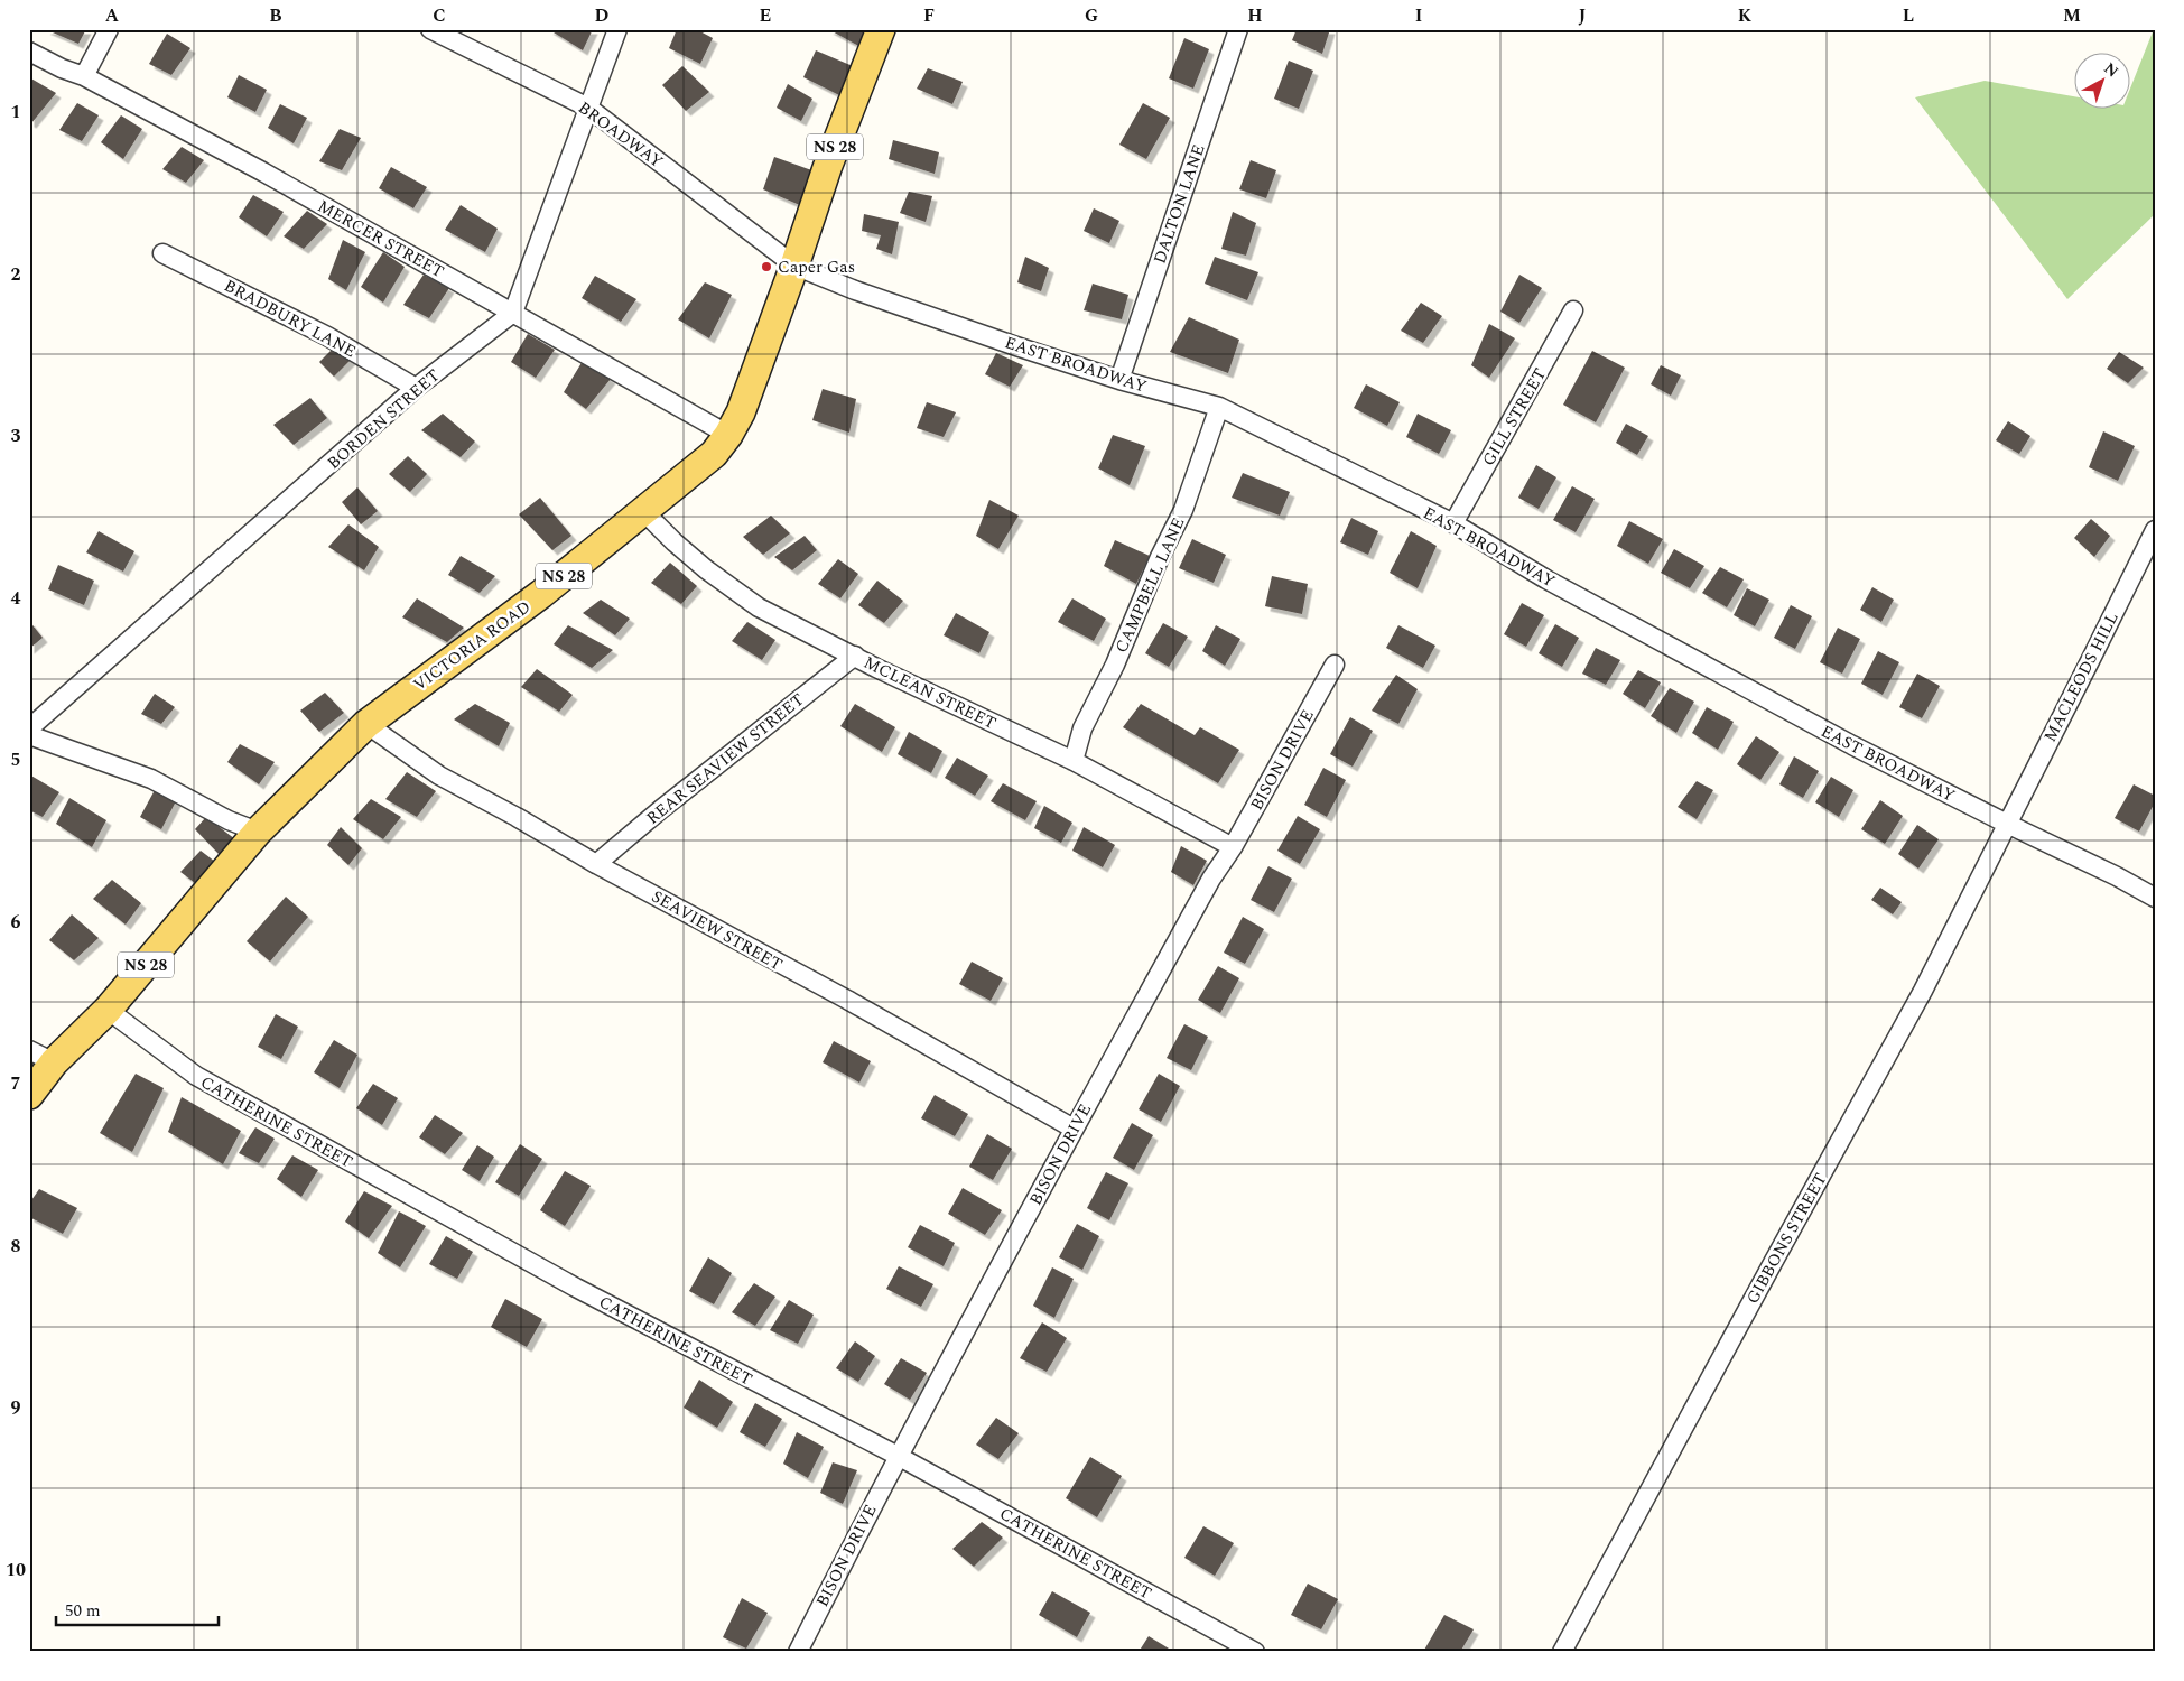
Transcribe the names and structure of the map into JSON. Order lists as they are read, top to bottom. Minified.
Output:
{"streets":{"main road":["NS 28","VICTORIA ROAD"],"street":["BROADWAY","DALTON LANE","MERCER STREET","BRADBURY LANE","EAST BROADWAY","GILL STREET","BORDEN STREET","CAMPBELL LANE","MACLEODS HILL","MCLEAN STREET","REAR SEAVIEW STREET","BISON DRIVE","SEAVIEW STREET","CATHERINE STREET","GIBBONS STREET"]},"crossings":[["BROADWAY","EAST BROADWAY"],["BROADWAY","VICTORIA ROAD"],["DALTON LANE","EAST BROADWAY"],["MERCER STREET","BORDEN STREET"],["MERCER STREET","VICTORIA ROAD"],["BRADBURY LANE","BORDEN STREET"],["EAST BROADWAY","GILL STREET"],["EAST BROADWAY","CAMPBELL LANE"],["EAST BROADWAY","VICTORIA ROAD"],["EAST BROADWAY","MACLEODS HILL"],["EAST BROADWAY","GIBBONS STREET"],["CAMPBELL LANE","MCLEAN STREET"],["VICTORIA ROAD","MCLEAN STREET"],["VICTORIA ROAD","SEAVIEW STREET"],["VICTORIA ROAD","CATHERINE STREET"],["MACLEODS HILL","GIBBONS STREET"],["MCLEAN STREET","REAR SEAVIEW STREET"],["MCLEAN STREET","BISON DRIVE"],["REAR SEAVIEW STREET","SEAVIEW STREET"],["BISON DRIVE","SEAVIEW STREET"],["BISON DRIVE","CATHERINE STREET"]],"places":["Caper Gas"],"scale_bar":"50 m","north":"top right","grid":{"columns":["A","B","C","D","E","F","G","H","I","J","K","L","M"],"rows":["1","2","3","4","5","6","7","8","9","10"]}}
